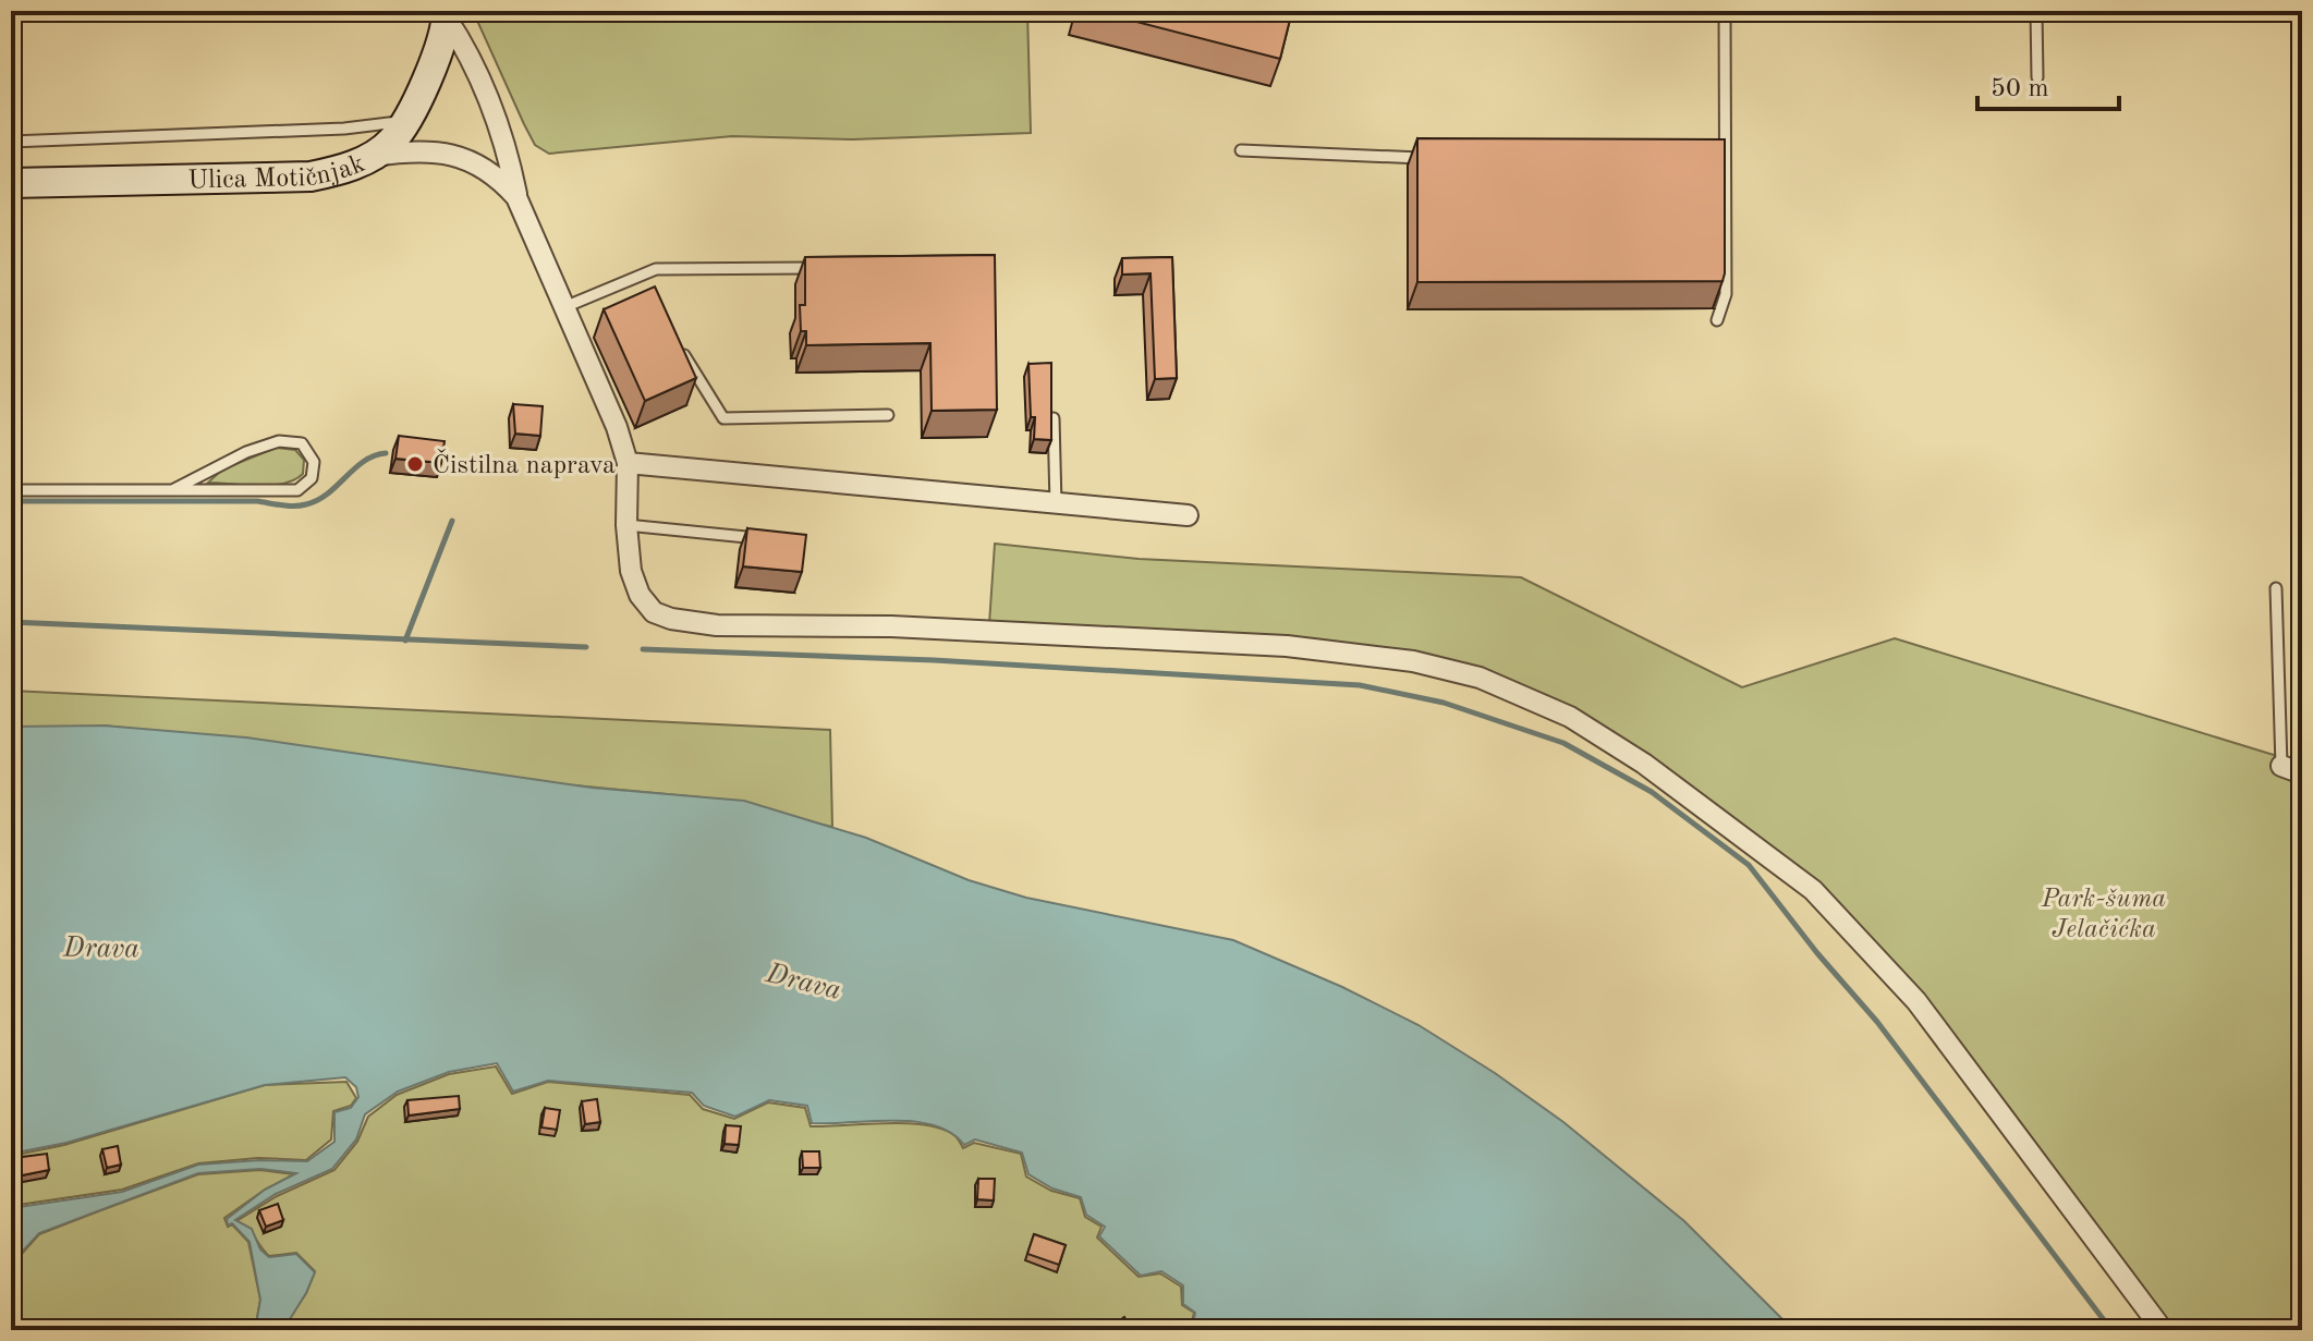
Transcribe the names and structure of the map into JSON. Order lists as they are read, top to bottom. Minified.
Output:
{"streets":{"main road":["Ulica Motičnjak"]},"water":["Drava"],"parks":["Park-šuma Jelačićka"],"places":["Čistilna naprava"],"scale_bar":"50 m"}
